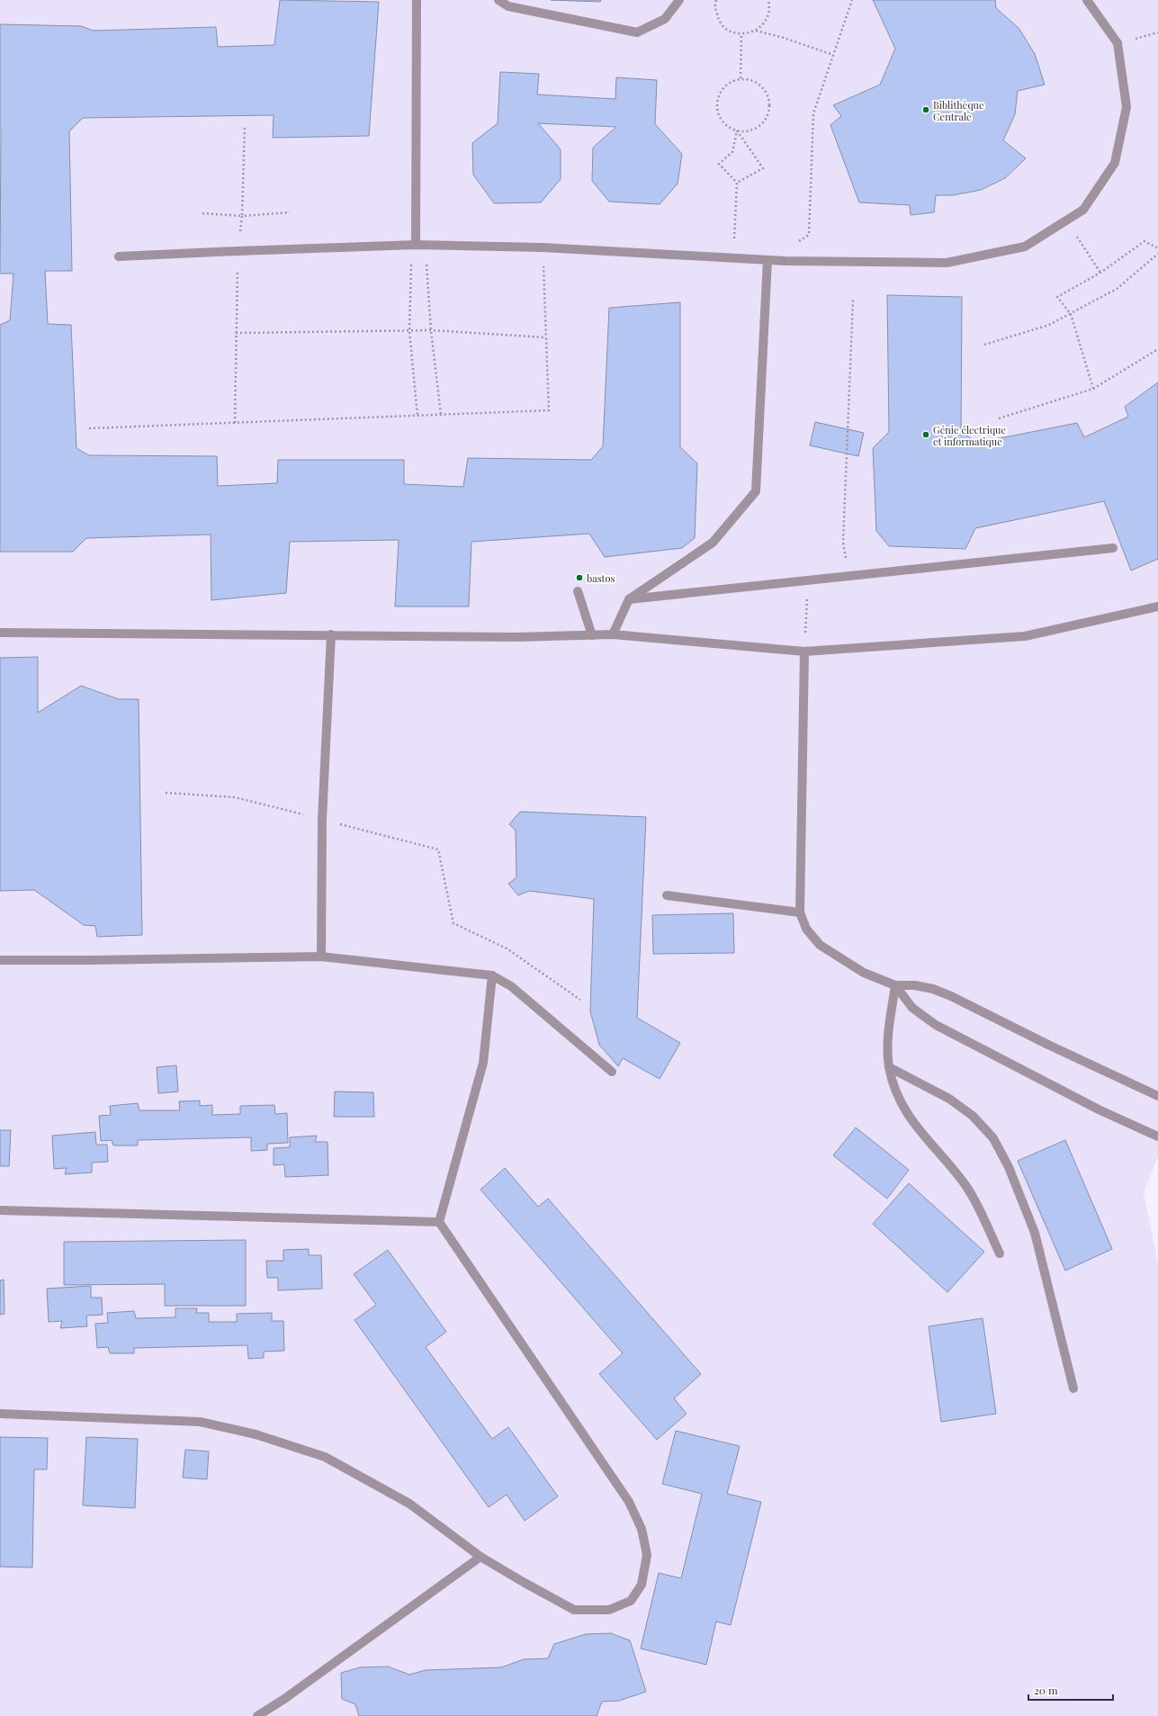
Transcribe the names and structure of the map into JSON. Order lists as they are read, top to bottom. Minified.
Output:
{"places":["Biblithèque Centrale","Génie électrique et informatique","bastos"],"scale_bar":"20 m"}
